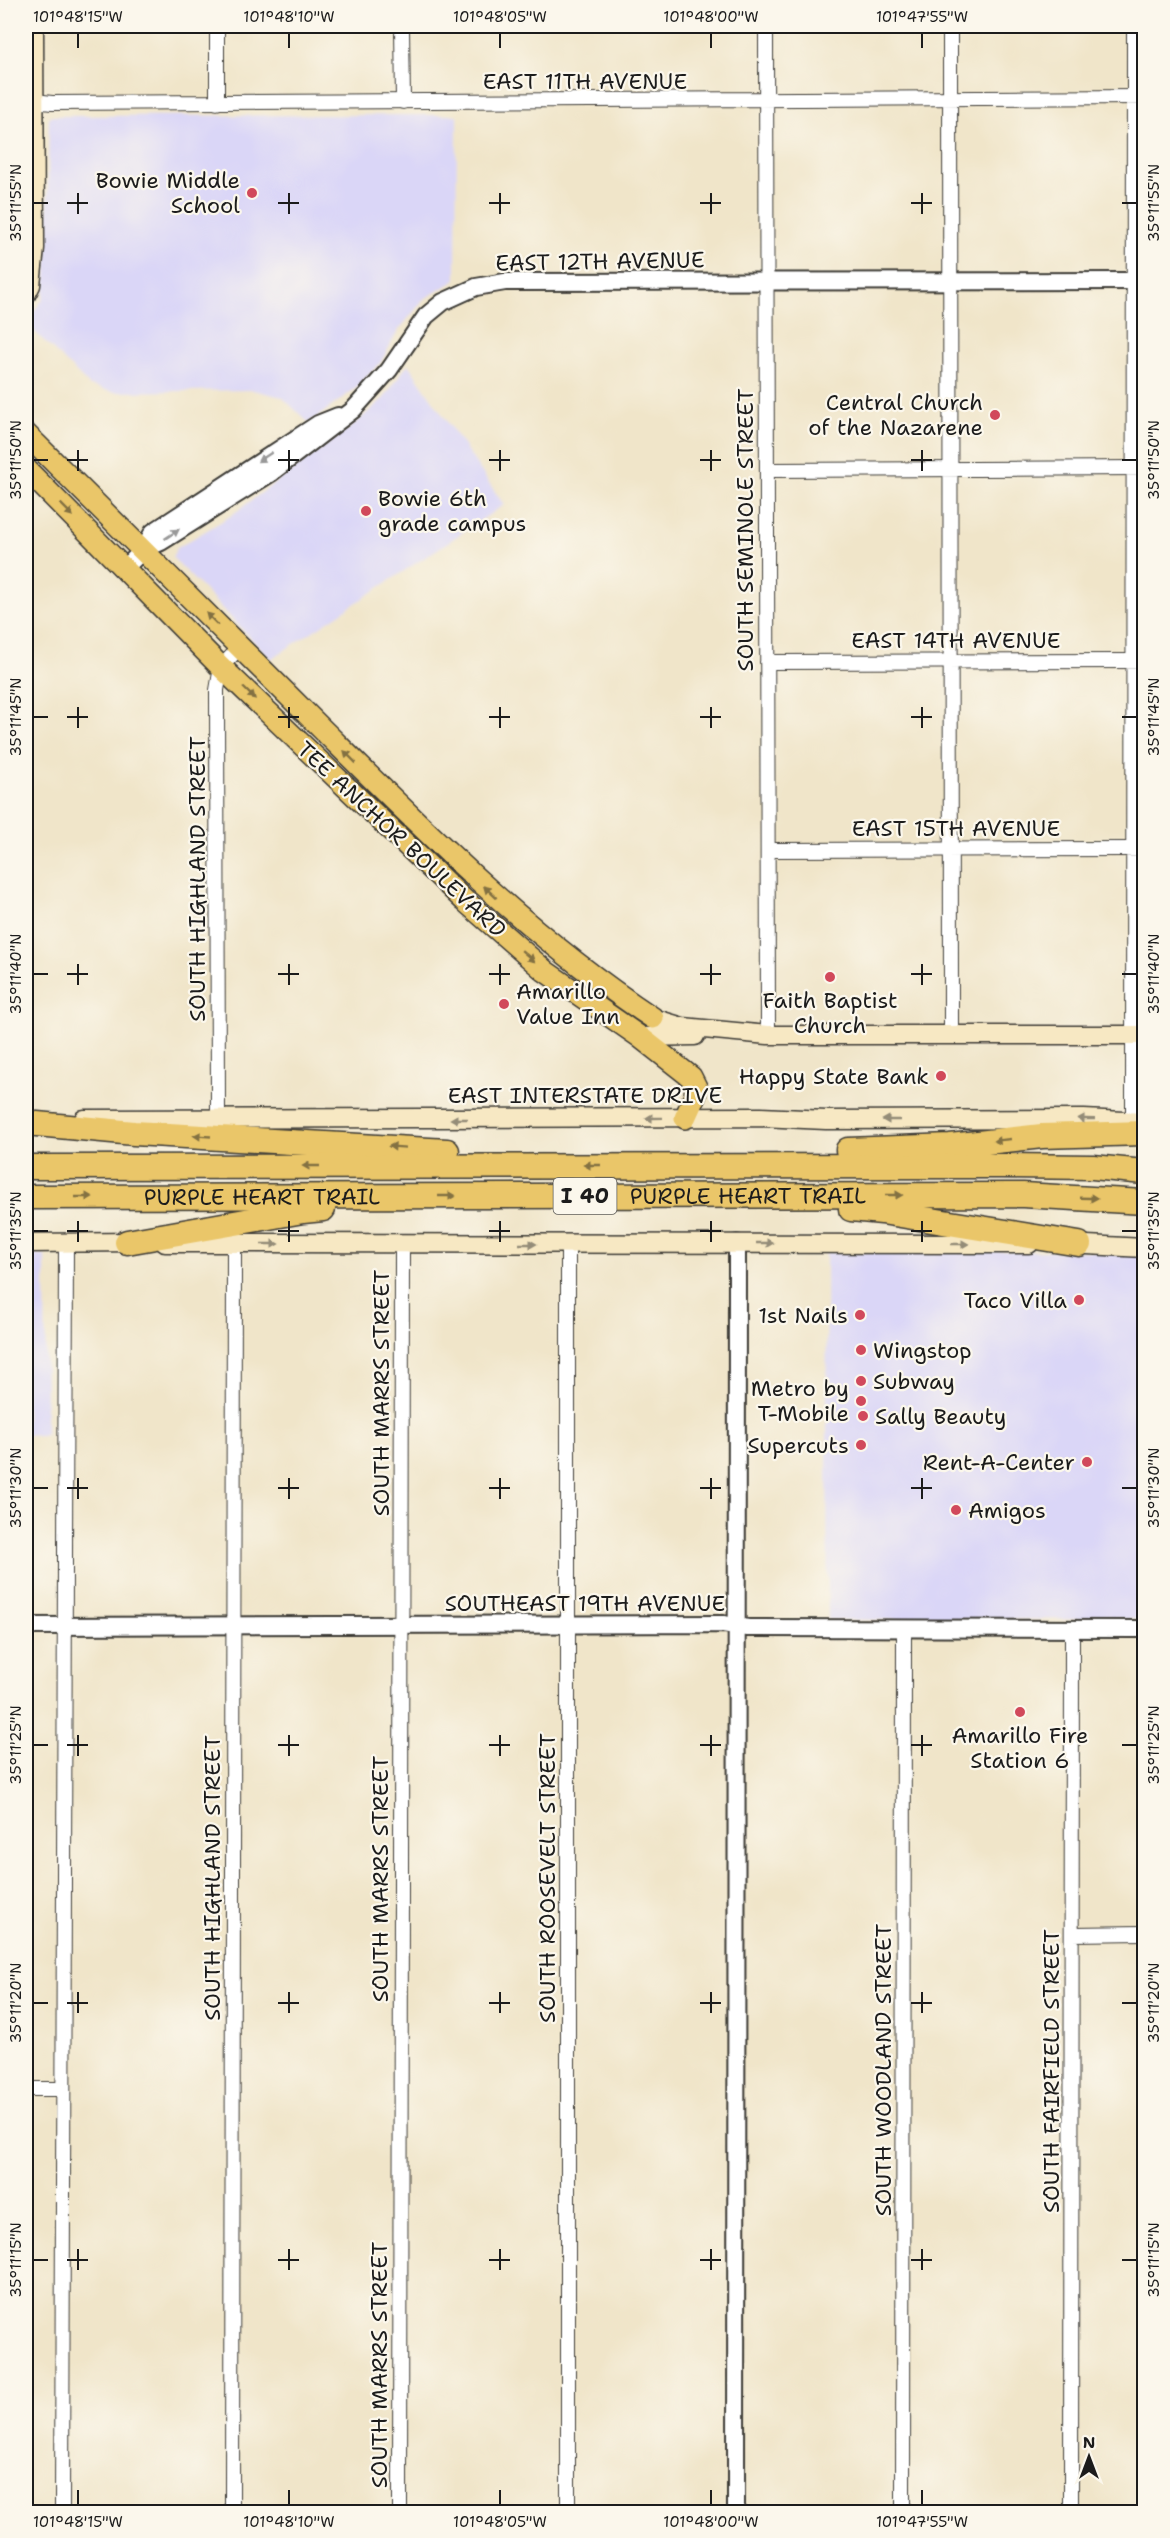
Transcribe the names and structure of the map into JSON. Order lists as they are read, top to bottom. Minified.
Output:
{"streets":{"highway":["PURPLE HEART TRAIL","I 40"],"main road":["TEE ANCHOR BOULEVARD","EAST INTERSTATE DRIVE"],"street":["EAST 11TH AVENUE","EAST 12TH AVENUE","SOUTH SEMINOLE STREET","EAST 14TH AVENUE","EAST 15TH AVENUE","SOUTH HIGHLAND STREET","SOUTH MARRS STREET","SOUTHEAST 19TH AVENUE","SOUTH ROOSEVELT STREET","SOUTH WOODLAND STREET","SOUTH FAIRFIELD STREET"]},"crossings":[["EAST 11TH AVENUE","SOUTH SEMINOLE STREET"],["EAST 12TH AVENUE","SOUTH SEMINOLE STREET"],["EAST 12TH AVENUE","TEE ANCHOR BOULEVARD"],["SOUTH SEMINOLE STREET","EAST 14TH AVENUE"],["SOUTH SEMINOLE STREET","EAST 15TH AVENUE"],["TEE ANCHOR BOULEVARD","SOUTH HIGHLAND STREET"],["TEE ANCHOR BOULEVARD","EAST INTERSTATE DRIVE"],["SOUTH HIGHLAND STREET","EAST INTERSTATE DRIVE"],["SOUTH HIGHLAND STREET","SOUTHEAST 19TH AVENUE"],["SOUTH MARRS STREET","SOUTHEAST 19TH AVENUE"],["SOUTHEAST 19TH AVENUE","SOUTH ROOSEVELT STREET"],["SOUTHEAST 19TH AVENUE","SOUTH WOODLAND STREET"],["SOUTHEAST 19TH AVENUE","SOUTH FAIRFIELD STREET"]],"places":["Bowie Middle School","Central Church of the Nazarene","Bowie 6th grade campus","Faith Baptist Church","Amarillo Value Inn","Happy State Bank","Taco Villa","1st Nails","Wingstop","Subway","Metro by T-Mobile","Sally Beauty","Supercuts","Rent-A-Center","Amigos","Amarillo Fire Station 6"],"north":"top","coordinates":["101°48'15\"W","101°48'10\"W","101°48'05\"W","101°48'00\"W","101°47'55\"W","35°11'55\"N","35°11'50\"N","35°11'45\"N","35°11'40\"N","35°11'35\"N","35°11'30\"N","35°11'25\"N","35°11'20\"N","35°11'15\"N"]}
